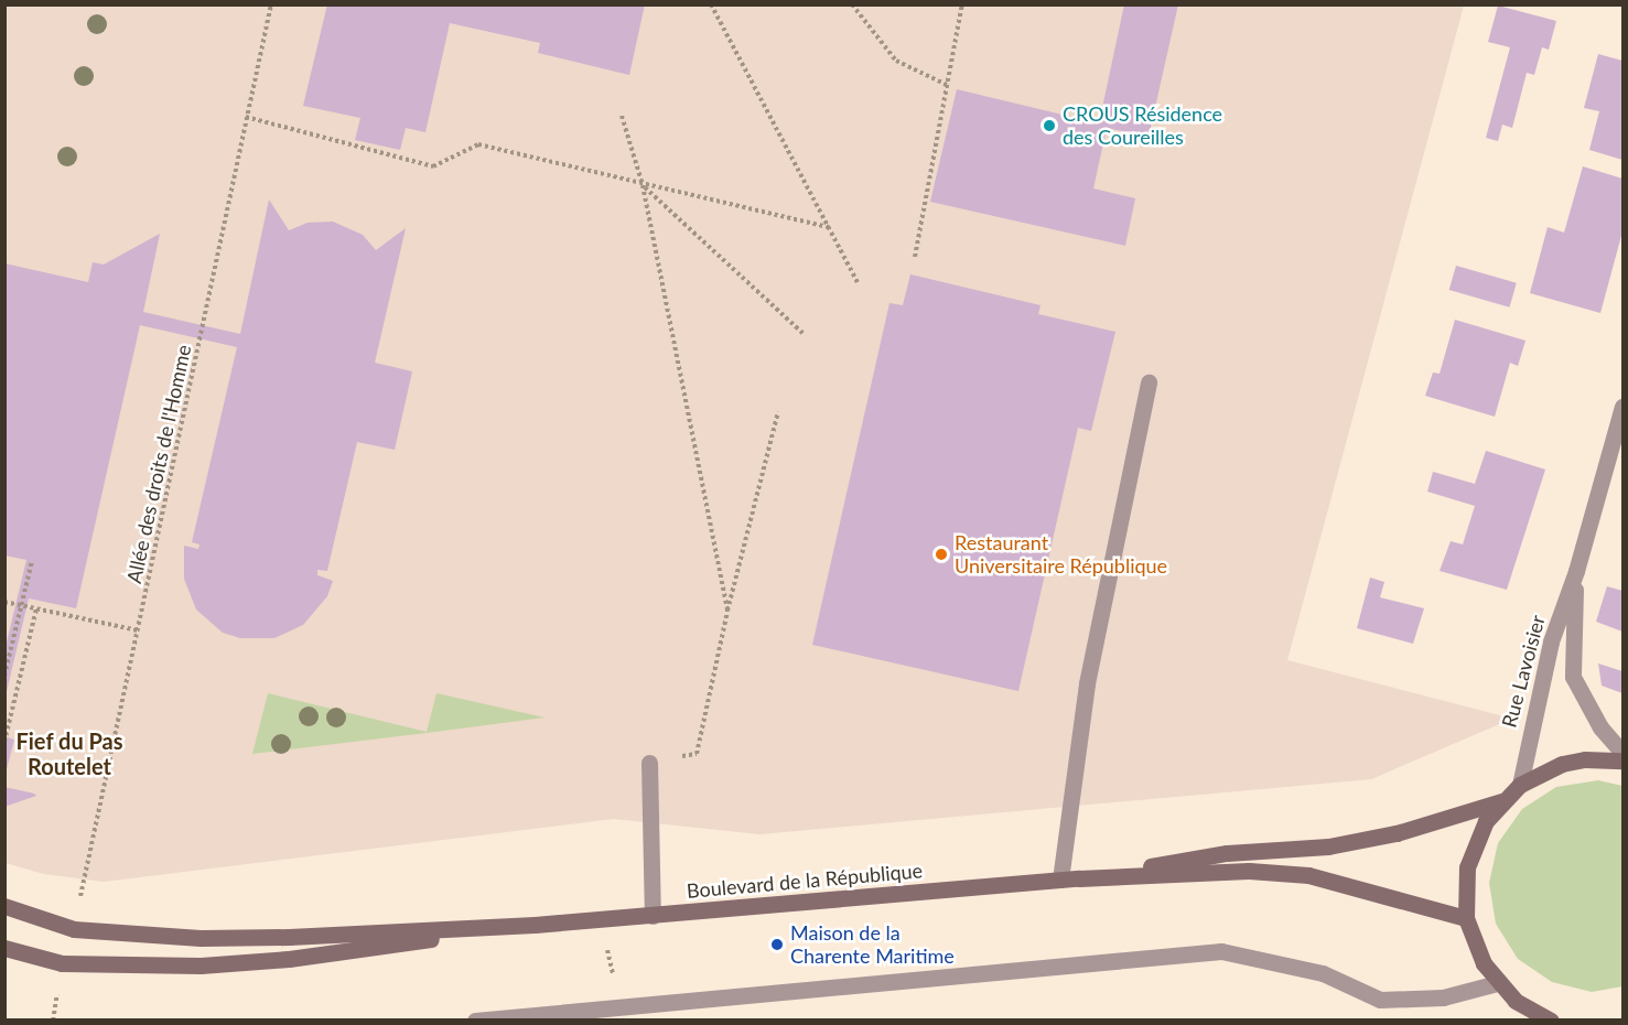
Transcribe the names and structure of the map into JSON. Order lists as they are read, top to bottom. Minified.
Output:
{"streets":{"main road":["Boulevard de la République"],"street":["Rue Lavoisier"],"path":["Allée des droits de l'Homme"]},"crossings":[["Allée des droits de l'Homme","Boulevard de la République"],["Rue Lavoisier","Boulevard de la République"]],"districts":["Fief du Pas Routelet"],"places":["CROUS Résidence des Coureilles","Restaurant Universitaire République","Maison de la Charente Maritime"]}
